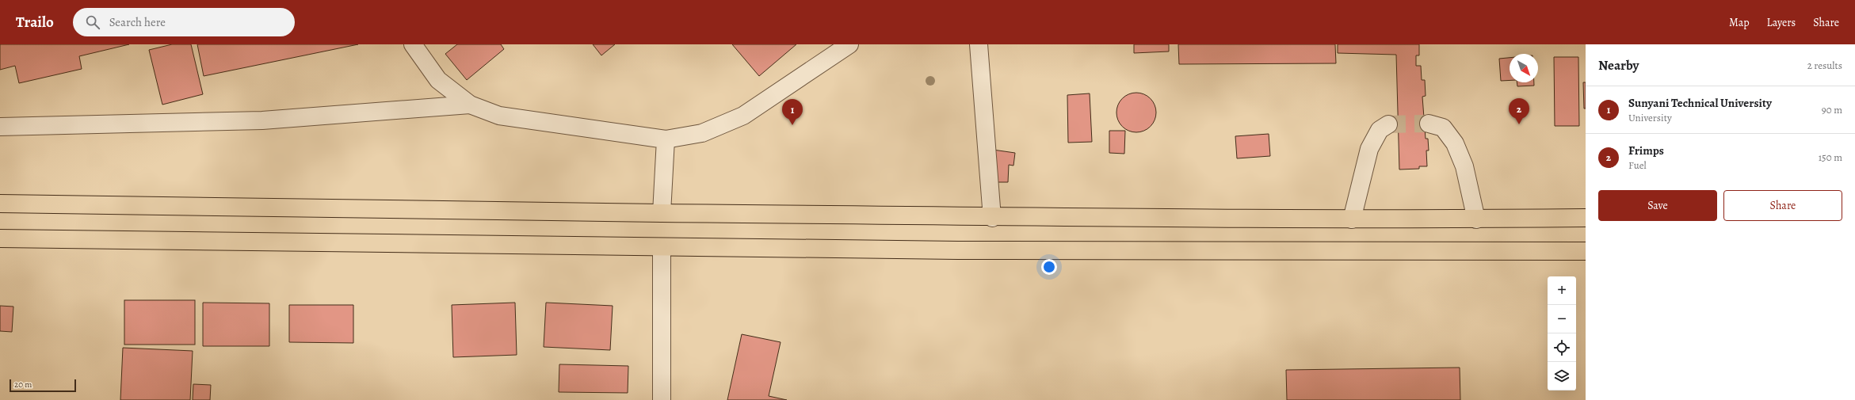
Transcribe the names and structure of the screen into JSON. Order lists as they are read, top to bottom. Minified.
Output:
{"scale_bar":"20 m","north":"bottom right","page":{"header":"Trailo","search":"Search here","nav":["Map","Layers","Share"],"heading":["Nearby","2 results"],"list":[{"mark":"1","name":"Sunyani Technical University","note":"University","value":"90 m"},{"mark":"2","name":"Frimps","note":"Fuel","value":"150 m"}],"pins":["2","1"],"buttons":["Save","Share"],"map_buttons":["+","−"],"scale":"20 m"}}
